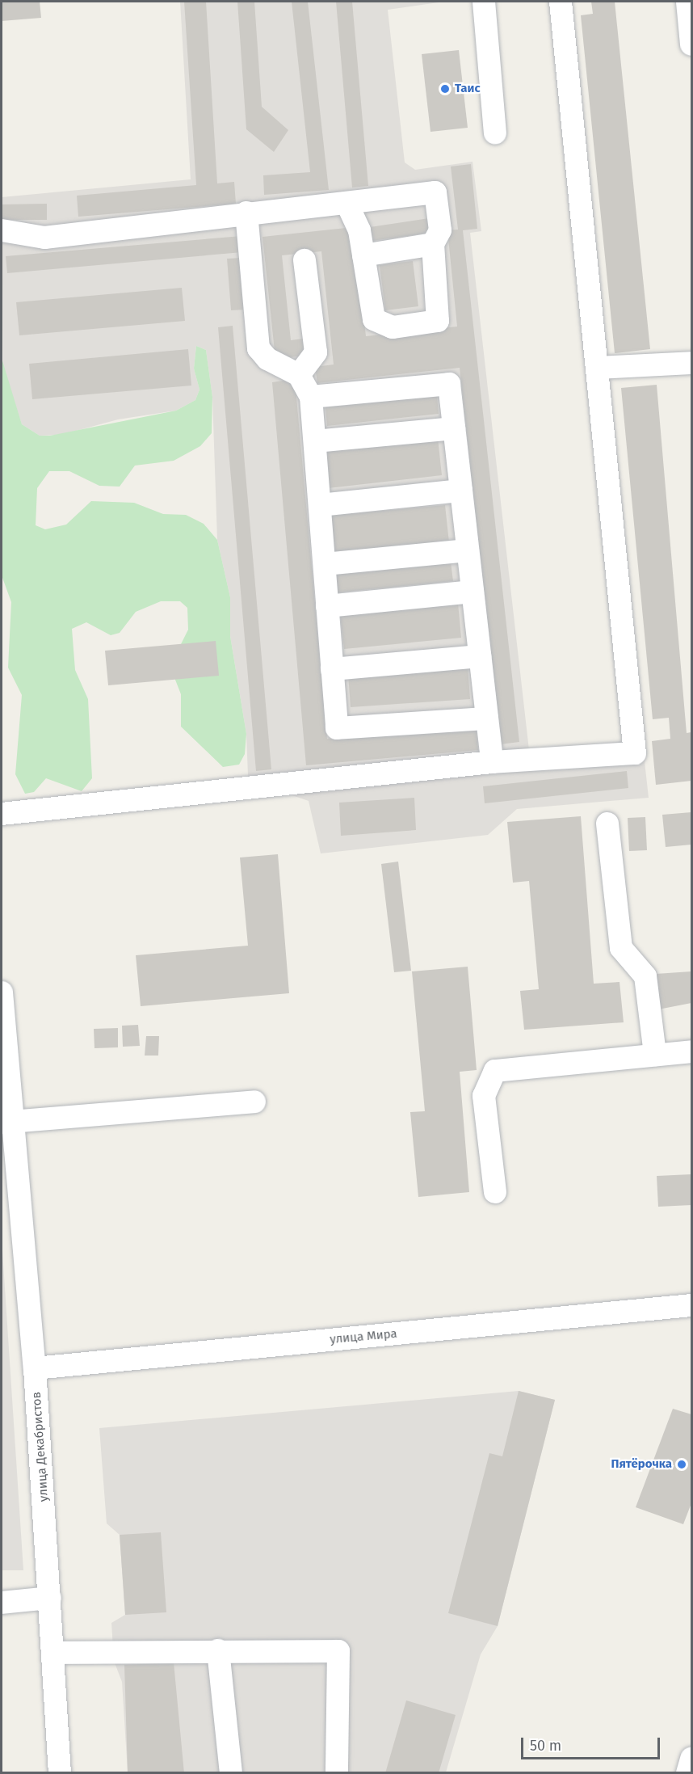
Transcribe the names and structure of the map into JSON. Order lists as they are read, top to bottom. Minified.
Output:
{"streets":{"street":["улица Мира","улица Декабристов"]},"crossings":[["улица Мира","улица Декабристов"]],"places":["Таис","Пятёрочка"],"scale_bar":"50 m"}
